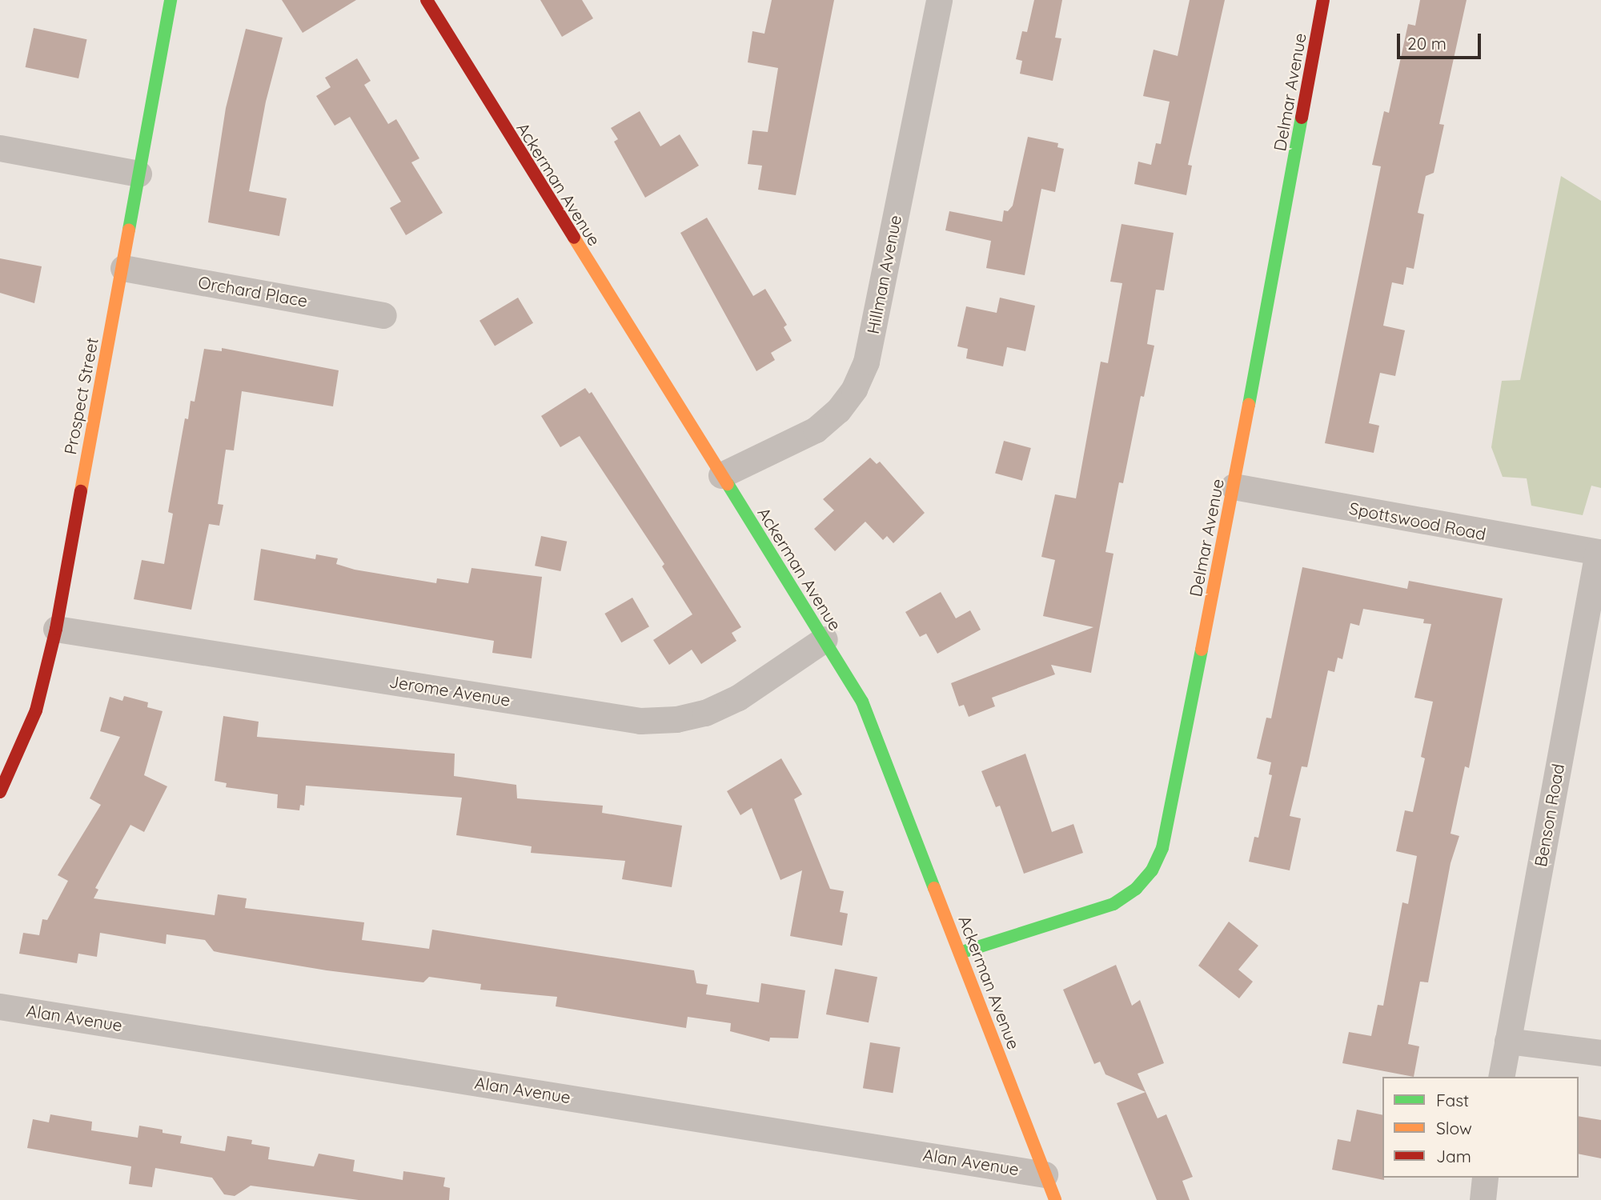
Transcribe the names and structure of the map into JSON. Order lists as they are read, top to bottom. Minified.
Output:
{"streets":{"street":["Delmar Avenue","Ackerman Avenue","Hillman Avenue","Orchard Place","Prospect Street","Spottswood Road","Jerome Avenue","Benson Road","Alan Avenue"]},"crossings":[["Delmar Avenue","Ackerman Avenue"],["Delmar Avenue","Spottswood Road"],["Ackerman Avenue","Hillman Avenue"],["Ackerman Avenue","Jerome Avenue"],["Ackerman Avenue","Alan Avenue"],["Orchard Place","Prospect Street"],["Prospect Street","Jerome Avenue"],["Spottswood Road","Benson Road"]],"legend":["Fast","Slow","Jam"],"scale_bar":"20 m"}
